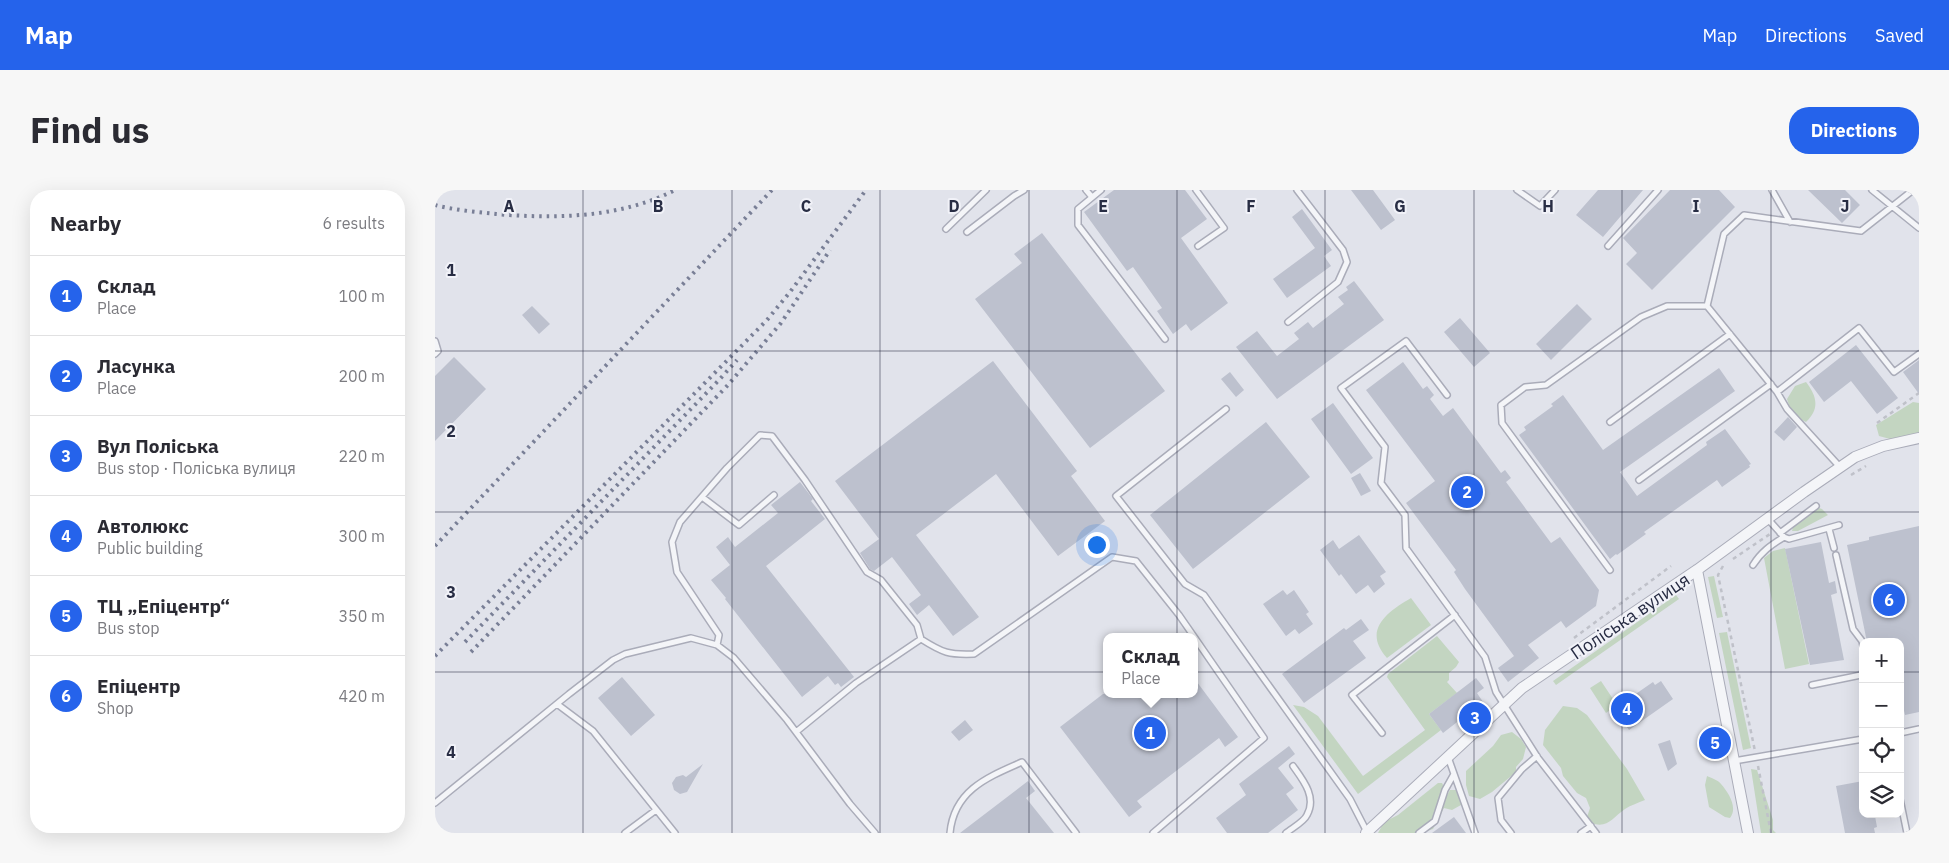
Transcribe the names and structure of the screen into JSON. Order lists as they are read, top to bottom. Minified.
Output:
{"streets":{"street":["Поліська вулиця"]},"page":{"header":"Map","nav":["Map","Directions","Saved"],"title":"Find us","buttons":"Directions","heading":["Nearby","6 results"],"list":[{"mark":"1","name":"Склад","note":"Place","value":"100 m"},{"mark":"2","name":"Ласунка","note":"Place","value":"200 m"},{"mark":"3","name":"Вул Поліська","note":"Bus stop · Поліська вулиця","value":"220 m"},{"mark":"4","name":"Автолюкс","note":"Public building","value":"300 m"},{"mark":"5","name":"ТЦ „Епіцентр“","note":"Bus stop","value":"350 m"},{"mark":"6","name":"Епіцентр","note":"Shop","value":"420 m"}],"pins":["2","6","4","3","1","5"],"popup":["Склад","Place"],"map_buttons":["+","−"]},"grid":{"columns":["A","B","C","D","E","F","G","H","I","J"],"rows":["1","2","3","4"]}}
